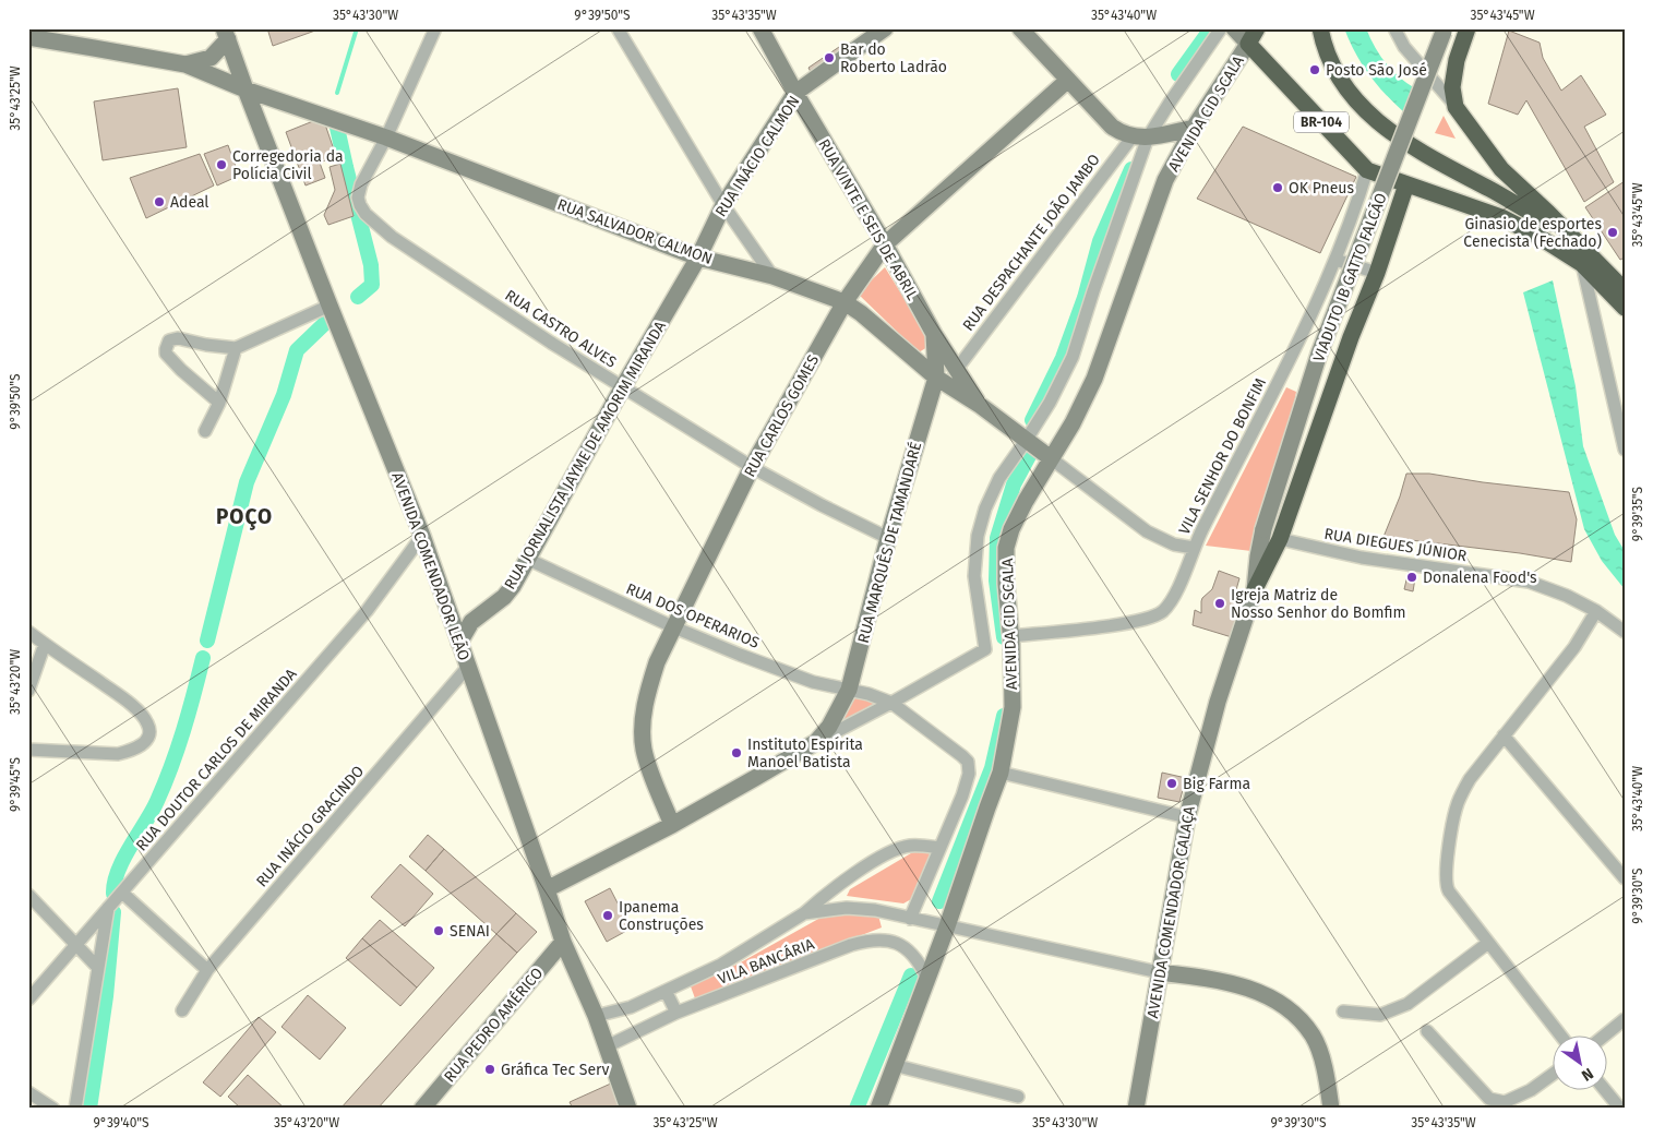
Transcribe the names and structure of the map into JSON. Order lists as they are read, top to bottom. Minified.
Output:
{"streets":{"highway":["BR-104"],"street":["AVENIDA CID SCALA","RUA INÁCIO CALMON","RUA VINTE E SEIS DE ABRIL","RUA SALVADOR CALMON","RUA DESPACHANTE JOÃO JAMBO","VIADUTO IB GATTO FALCÃO","RUA CASTRO ALVES","RUA CARLOS GOMES","RUA JORNALISTA JAYME DE AMORIM MIRANDA","VILA SENHOR DO BONFIM","RUA MARQUÊS DE TAMANDARÉ","RUA DIEGUES JÚNIOR","AVENIDA COMENDADOR LEÃO","RUA DOS OPERARIOS","RUA DOUTOR CARLOS DE MIRANDA","RUA INÁCIO GRACINDO","AVENIDA COMENDADOR CALAÇA","VILA BANCÁRIA","RUA PEDRO AMÉRICO"]},"crossings":[["AVENIDA CID SCALA","BR-104"],["AVENIDA CID SCALA","RUA SALVADOR CALMON"],["AVENIDA CID SCALA","RUA DESPACHANTE JOÃO JAMBO"],["AVENIDA CID SCALA","VILA SENHOR DO BONFIM"],["AVENIDA CID SCALA","RUA DOS OPERARIOS"],["AVENIDA CID SCALA","VILA BANCÁRIA"],["BR-104","VILA SENHOR DO BONFIM"],["RUA INÁCIO CALMON","RUA VINTE E SEIS DE ABRIL"],["RUA INÁCIO CALMON","RUA SALVADOR CALMON"],["RUA INÁCIO CALMON","RUA JORNALISTA JAYME DE AMORIM MIRANDA"],["RUA VINTE E SEIS DE ABRIL","RUA SALVADOR CALMON"],["RUA VINTE E SEIS DE ABRIL","RUA DESPACHANTE JOÃO JAMBO"],["RUA VINTE E SEIS DE ABRIL","RUA CARLOS GOMES"],["RUA VINTE E SEIS DE ABRIL","RUA MARQUÊS DE TAMANDARÉ"],["RUA SALVADOR CALMON","RUA CASTRO ALVES"],["RUA SALVADOR CALMON","RUA CARLOS GOMES"],["RUA SALVADOR CALMON","RUA JORNALISTA JAYME DE AMORIM MIRANDA"],["RUA SALVADOR CALMON","RUA MARQUÊS DE TAMANDARÉ"],["RUA SALVADOR CALMON","AVENIDA COMENDADOR LEÃO"],["VIADUTO IB GATTO FALCÃO","AVENIDA COMENDADOR CALAÇA"],["RUA CASTRO ALVES","RUA CARLOS GOMES"],["RUA CASTRO ALVES","RUA JORNALISTA JAYME DE AMORIM MIRANDA"],["RUA CASTRO ALVES","RUA MARQUÊS DE TAMANDARÉ"],["RUA CARLOS GOMES","RUA DOS OPERARIOS"],["RUA JORNALISTA JAYME DE AMORIM MIRANDA","AVENIDA COMENDADOR LEÃO"],["RUA JORNALISTA JAYME DE AMORIM MIRANDA","RUA DOS OPERARIOS"],["RUA MARQUÊS DE TAMANDARÉ","RUA DOS OPERARIOS"],["AVENIDA COMENDADOR LEÃO","RUA DOUTOR CARLOS DE MIRANDA"],["AVENIDA COMENDADOR LEÃO","RUA INÁCIO GRACINDO"],["AVENIDA COMENDADOR LEÃO","VILA BANCÁRIA"],["AVENIDA COMENDADOR LEÃO","RUA PEDRO AMÉRICO"]],"districts":["POÇO"],"places":["Bar do Roberto Ladrão","Posto São José","Corregedoria da Polícia Civil","OK Pneus","Adeal","Ginasio de esportes Cenecista (Fechado)","Donalena Food's","Igreja Matriz de Nosso Senhor do Bomfim","Instituto Espírita Manoel Batista","Big Farma","Ipanema Construções","SENAI","Gráfica Tec Serv"],"north":"bottom right","coordinates":["35°43'30\"W","9°39'50\"S","35°43'35\"W","35°43'40\"W","35°43'45\"W","35°43'25\"W","9°39'35\"S","35°43'20\"W","9°39'45\"S","9°39'30\"S","9°39'40\"S"]}
